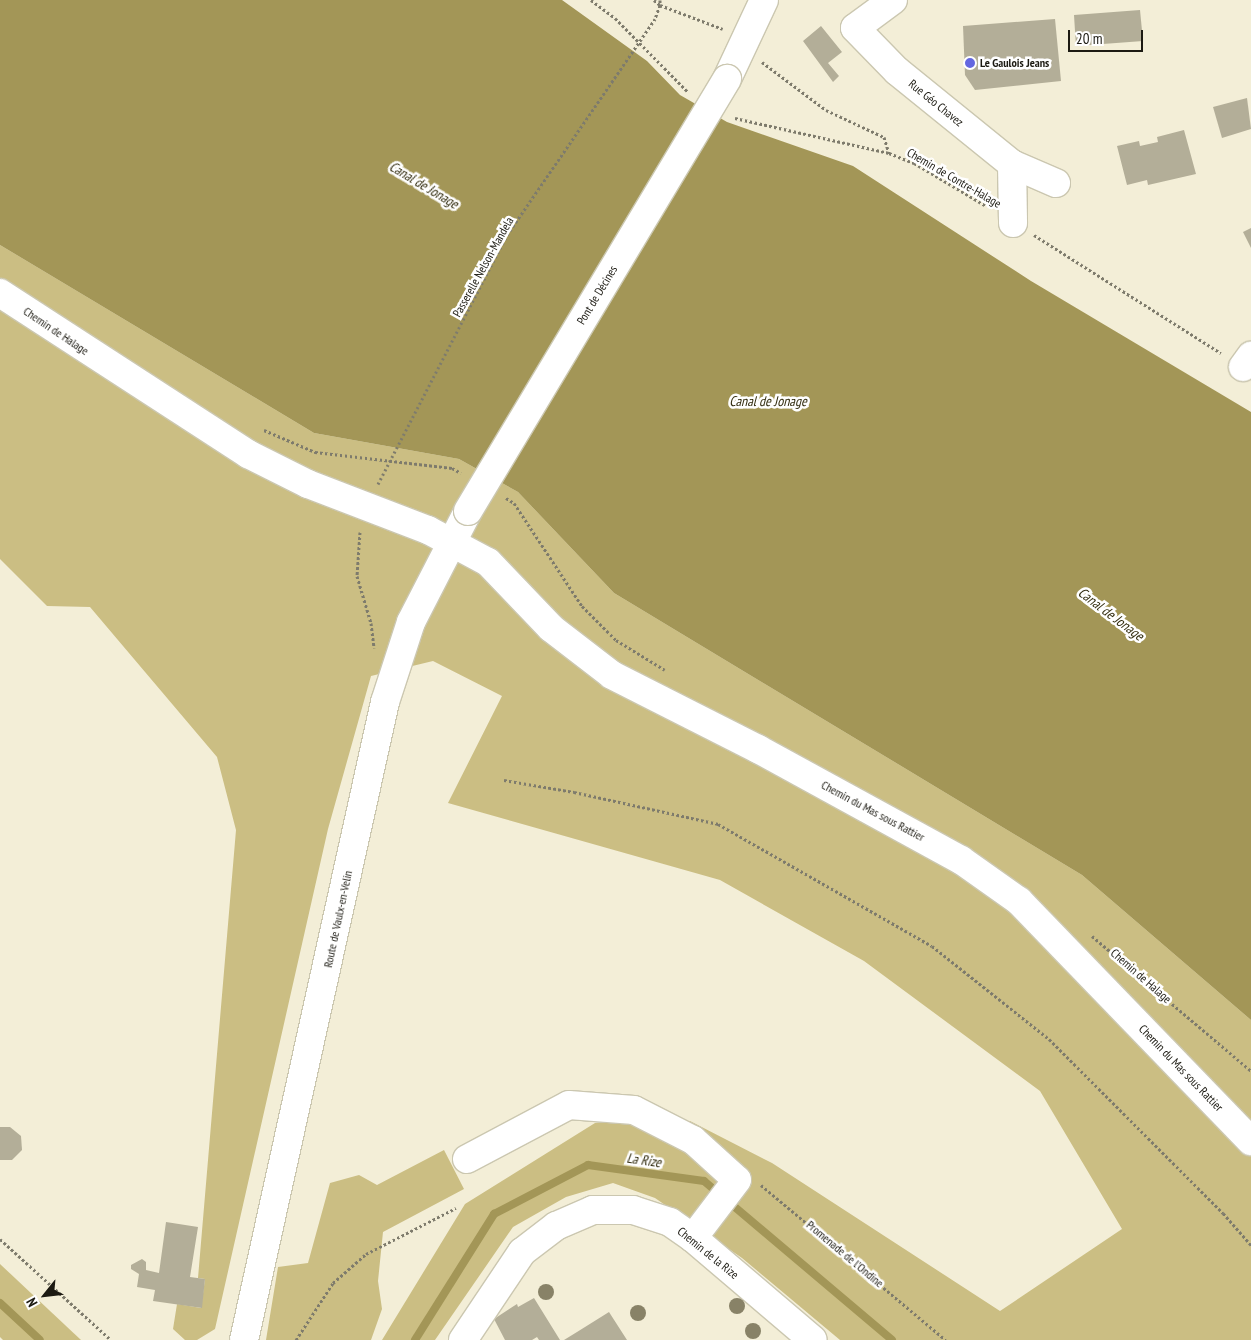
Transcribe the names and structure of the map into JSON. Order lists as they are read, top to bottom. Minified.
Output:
{"streets":{"street":["Rue Géo Chavez","Pont de Décines","Chemin de Halage","Chemin du Mas sous Rattier","Route de Vaulx-en-Velin","Chemin de la Rize"],"path":["Chemin de Contre-Halage","Passerelle Nelson-Mandela","Promenade de l'Ondine"]},"crossings":[["Pont de Décines","Route de Vaulx-en-Velin"],["Chemin de Halage","Chemin du Mas sous Rattier"],["Chemin de Halage","Route de Vaulx-en-Velin"],["Chemin du Mas sous Rattier","Route de Vaulx-en-Velin"]],"water":["Canal de Jonage","La Rize"],"places":["Le Gaulois Jeans"],"scale_bar":"20 m","north":"bottom left"}
